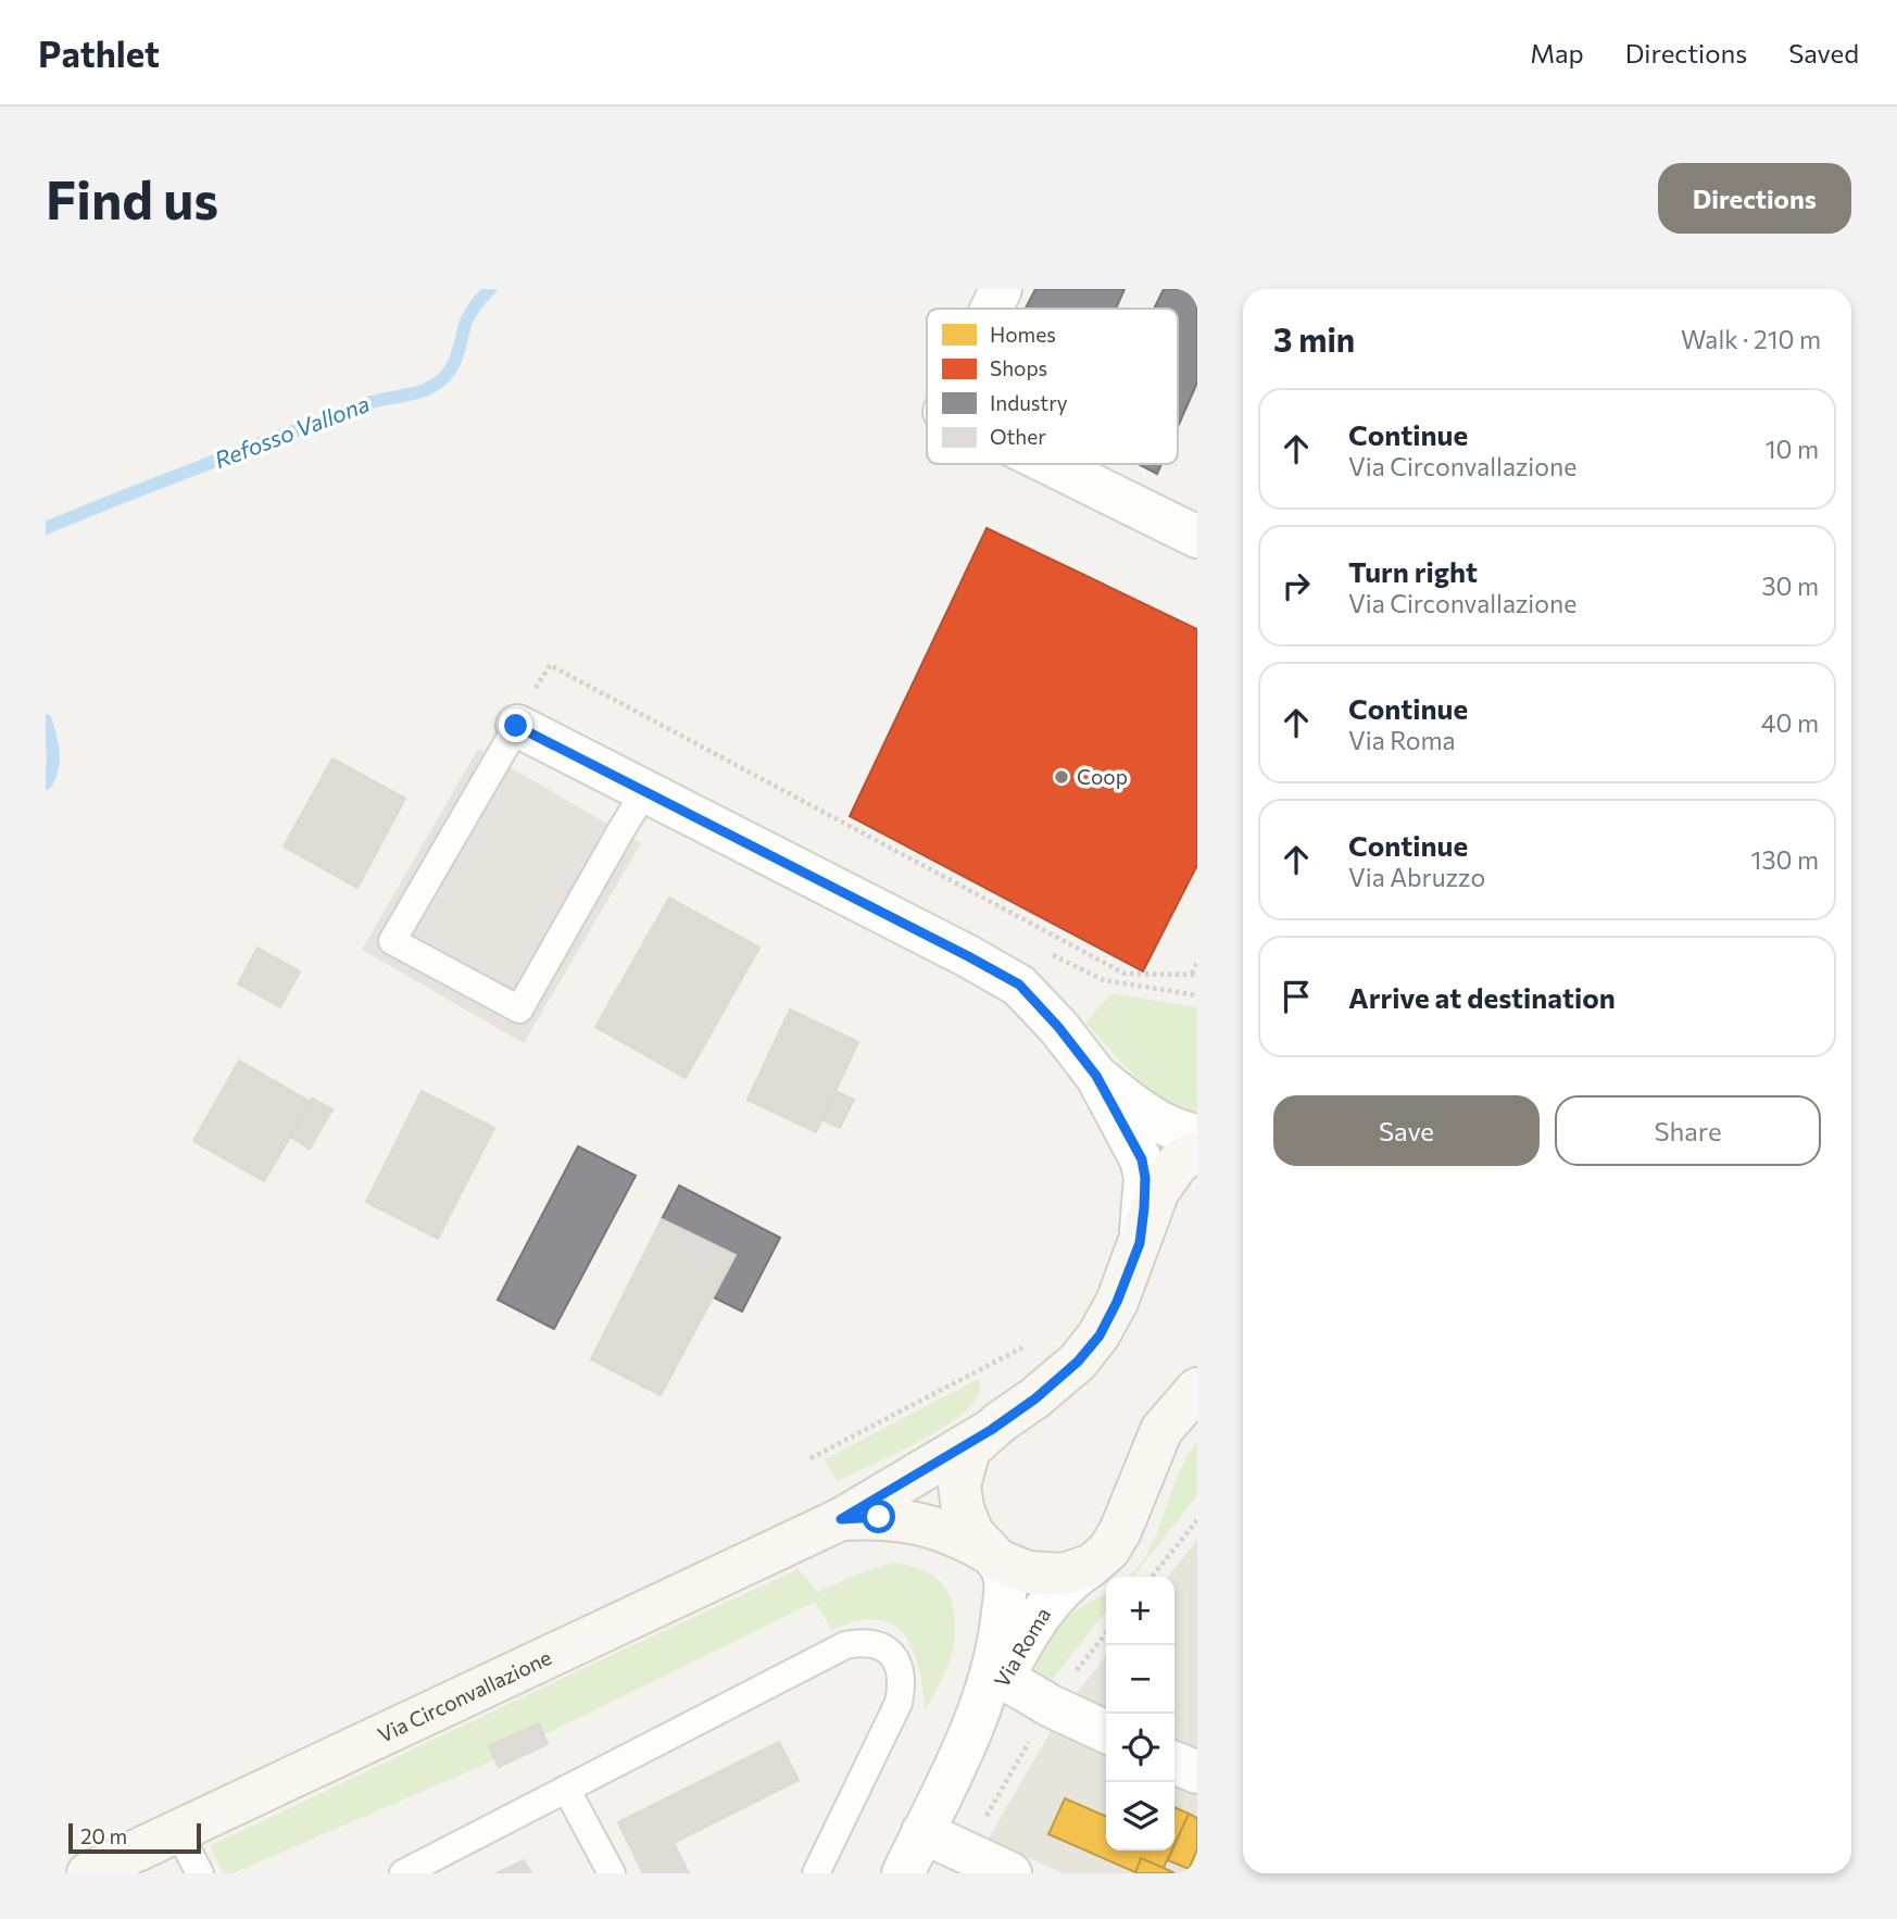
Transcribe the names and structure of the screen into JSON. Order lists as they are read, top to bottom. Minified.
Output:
{"streets":{"main road":["Via Roma","Via Circonvallazione"]},"crossings":[["Via Roma","Via Circonvallazione"]],"water":["Refosso Vallona"],"places":["Coop"],"legend":["Homes","Shops","Industry","Other"],"scale_bar":"20 m","page":{"header":"Pathlet","nav":["Map","Directions","Saved"],"buttons":["Directions",["Save","Share"]],"title":"Find us","heading":["3 min","Walk · 210 m"],"list":[["Continue","Via Circonvallazione","10 m"],["Turn right","Via Circonvallazione","30 m"],["Continue","Via Roma","40 m"],["Continue","Via Abruzzo","130 m"],"Arrive at destination"],"map_buttons":["+","−"],"scale":"20 m"}}
